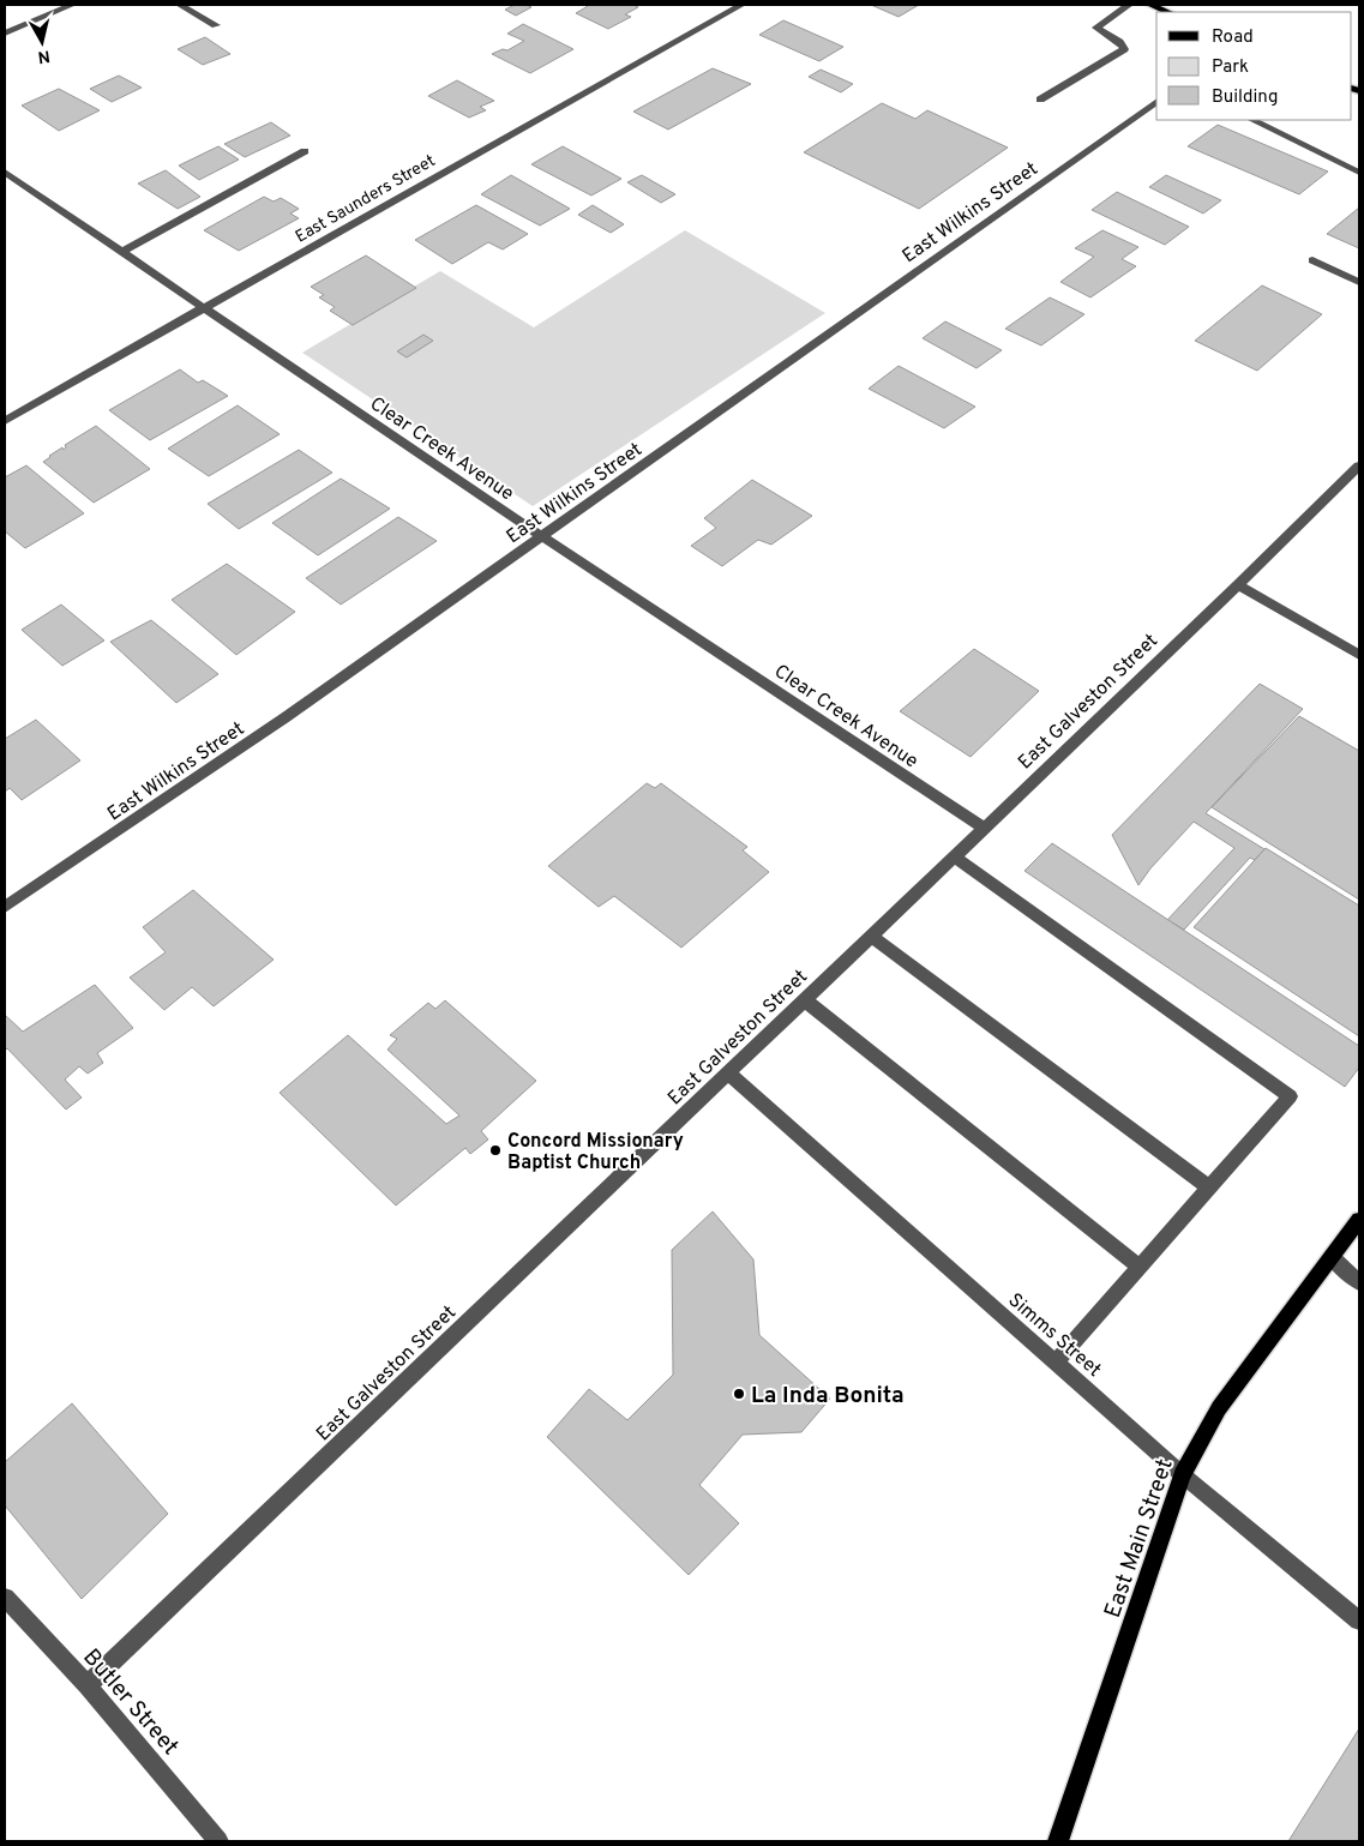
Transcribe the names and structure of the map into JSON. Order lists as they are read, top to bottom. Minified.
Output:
{"streets":{"main road":["East Main Street"],"street":["East Saunders Street","East Wilkins Street","Clear Creek Avenue","East Galveston Street","Simms Street","Butler Street"]},"crossings":[["East Saunders Street","Clear Creek Avenue"],["East Wilkins Street","Clear Creek Avenue"],["Clear Creek Avenue","East Galveston Street"],["East Galveston Street","Simms Street"],["East Galveston Street","Butler Street"],["Simms Street","East Main Street"]],"places":["Concord Missionary Baptist Church","La Inda Bonita"],"legend":["Road","Park","Building"],"north":"bottom"}
